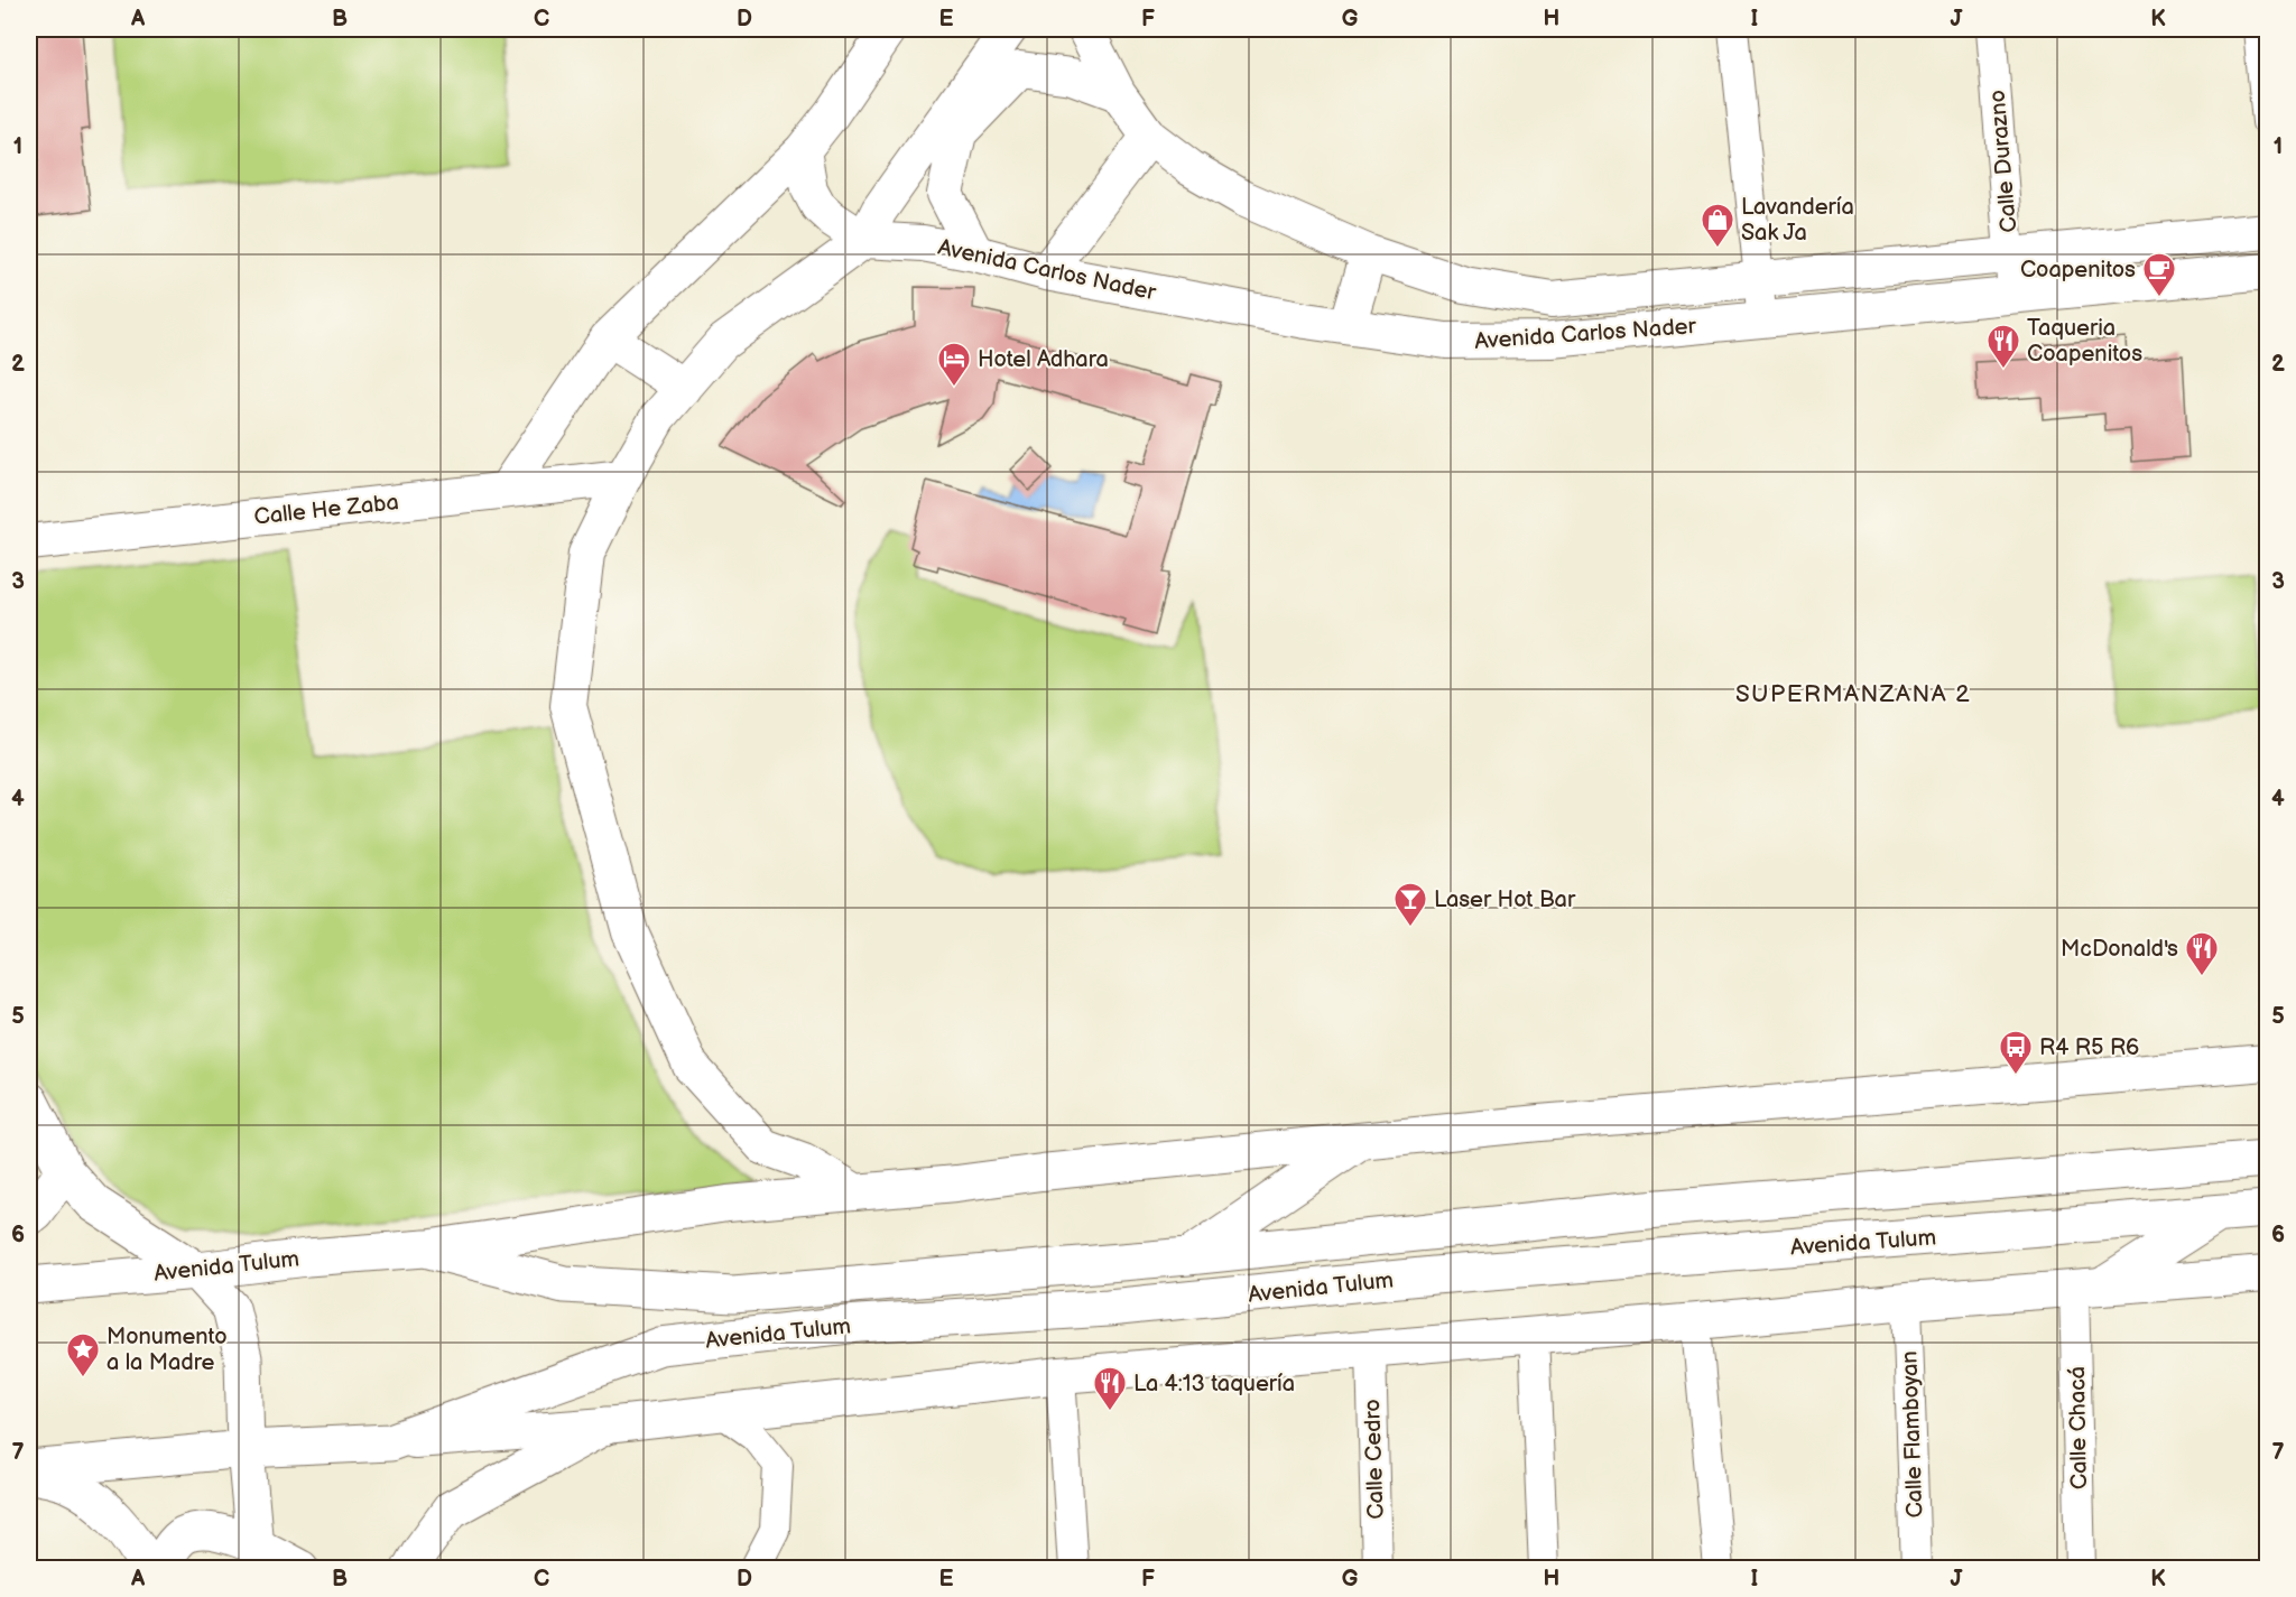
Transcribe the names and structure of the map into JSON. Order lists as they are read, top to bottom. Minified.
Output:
{"streets":{"main road":["Avenida Tulum"],"street":["Calle Durazno","Avenida Carlos Nader","Calle He Zaba","Calle Chacá","Calle Flamboyan","Calle Cedro"]},"crossings":[["Calle Durazno","Avenida Carlos Nader"],["Avenida Tulum","Calle Chacá"],["Avenida Tulum","Calle Flamboyan"],["Avenida Tulum","Calle Cedro"]],"districts":["SUPERMANZANA 2"],"places":{"shop":["Lavandería Sak Ja"],"cafe":["Coapenitos"],"restaurant":["Taqueria Coapenitos","McDonald's","La 4:13 taquería"],"hotel":["Hotel Adhara"],"bar":["Laser Hot Bar"],"bus stop":["R4 R5 R6"],"place":["Monumento a la Madre"]},"grid":{"columns":["A","B","C","D","E","F","G","H","I","J","K"],"rows":["1","2","3","4","5","6","7"]}}
